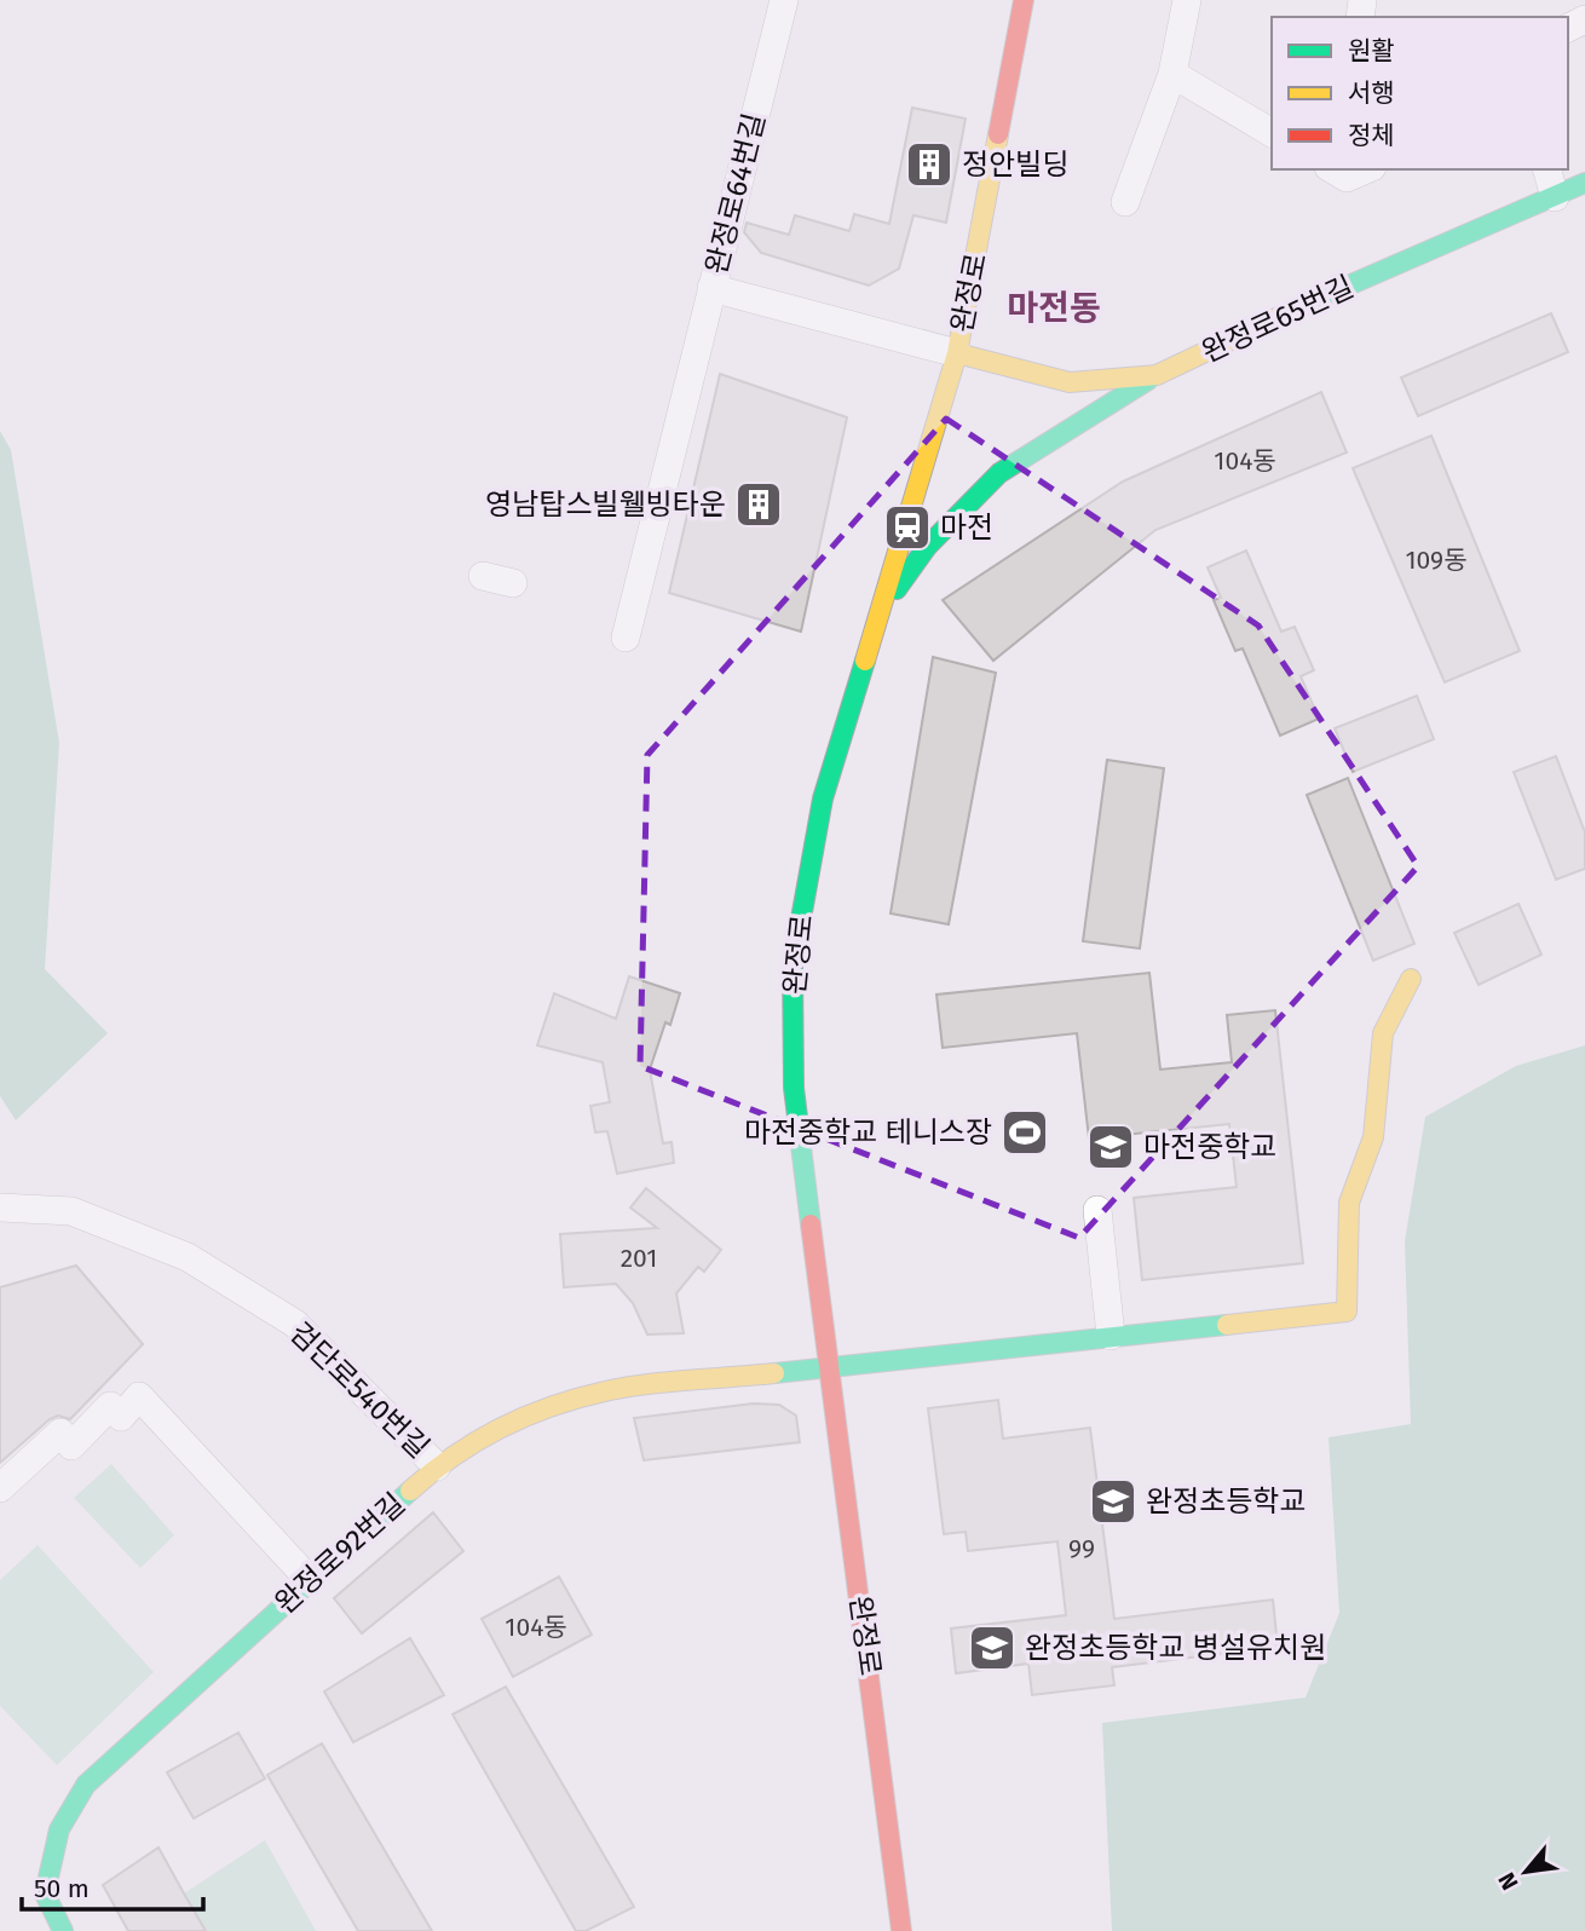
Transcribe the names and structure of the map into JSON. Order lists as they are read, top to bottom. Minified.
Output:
{"streets":{"street":["완정로64번길","완정로","완정로65번길","검단로540번길","완정로92번길"]},"crossings":[["완정로64번길","완정로"],["완정로64번길","완정로65번길"],["완정로","완정로65번길"],["완정로","완정로92번길"],["검단로540번길","완정로92번길"]],"districts":["마전동"],"places":{"building":["정안빌딩","영남탑스빌웰빙타운"],"station":["마전"],"sports":["마전중학교 테니스장"],"school or university":["마전중학교","완정초등학교","완정초등학교 병설유치원"]},"house_numbers":["104동","109동","201","99","104동"],"legend":["원활","서행","정체"],"scale_bar":"50 m","north":"bottom left"}
